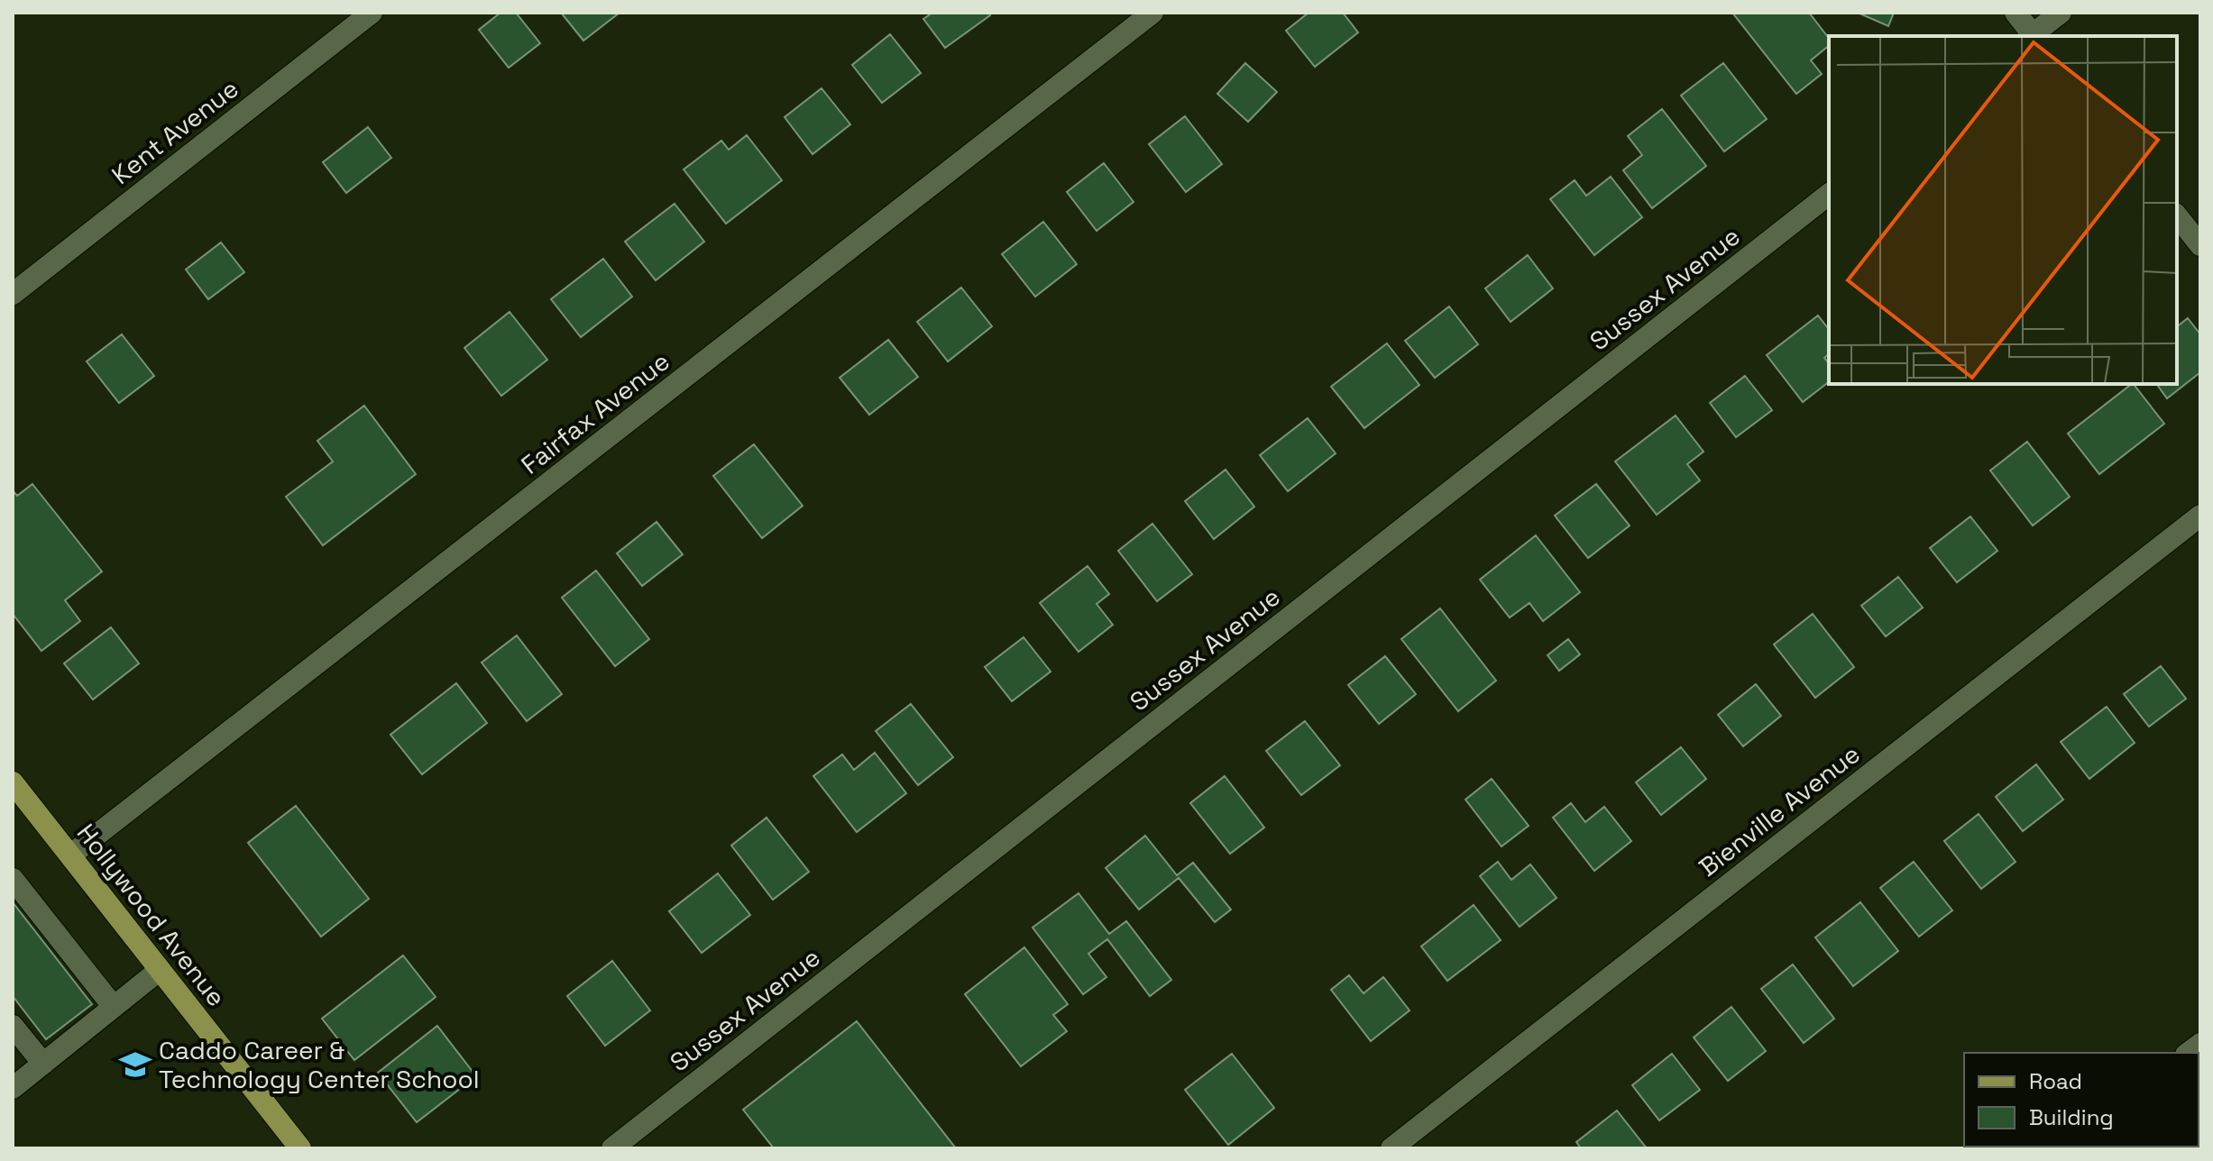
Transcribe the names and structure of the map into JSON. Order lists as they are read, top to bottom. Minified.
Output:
{"streets":{"main road":["Hollywood Avenue"],"street":["Kent Avenue","Sussex Avenue","Fairfax Avenue","Bienville Avenue"]},"crossings":[["Fairfax Avenue","Hollywood Avenue"]],"places":{"school or university":["Caddo Career & Technology Center School"]},"legend":["Road","Building"]}
